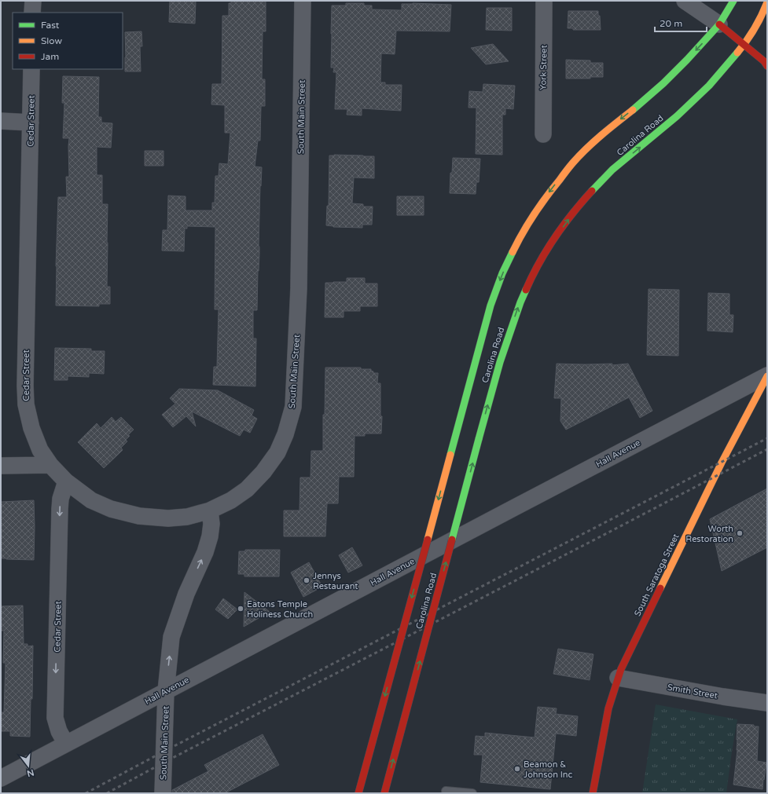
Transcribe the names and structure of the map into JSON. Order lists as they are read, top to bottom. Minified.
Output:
{"streets":{"main road":["Carolina Road","South Saratoga Street"],"street":["York Street","South Main Street","Cedar Street","Hall Avenue","Smith Street"]},"crossings":[["South Main Street","Hall Avenue"],["Cedar Street","Hall Avenue"],["Hall Avenue","South Saratoga Street"],["South Saratoga Street","Smith Street"]],"one_way":["Cedar Street"],"places":["Worth Restoration","Jennys Restaurant","Eatons Temple Holiness Church","Beamon & Johnson Inc"],"legend":["Fast","Slow","Jam"],"scale_bar":"20 m","north":"bottom"}
